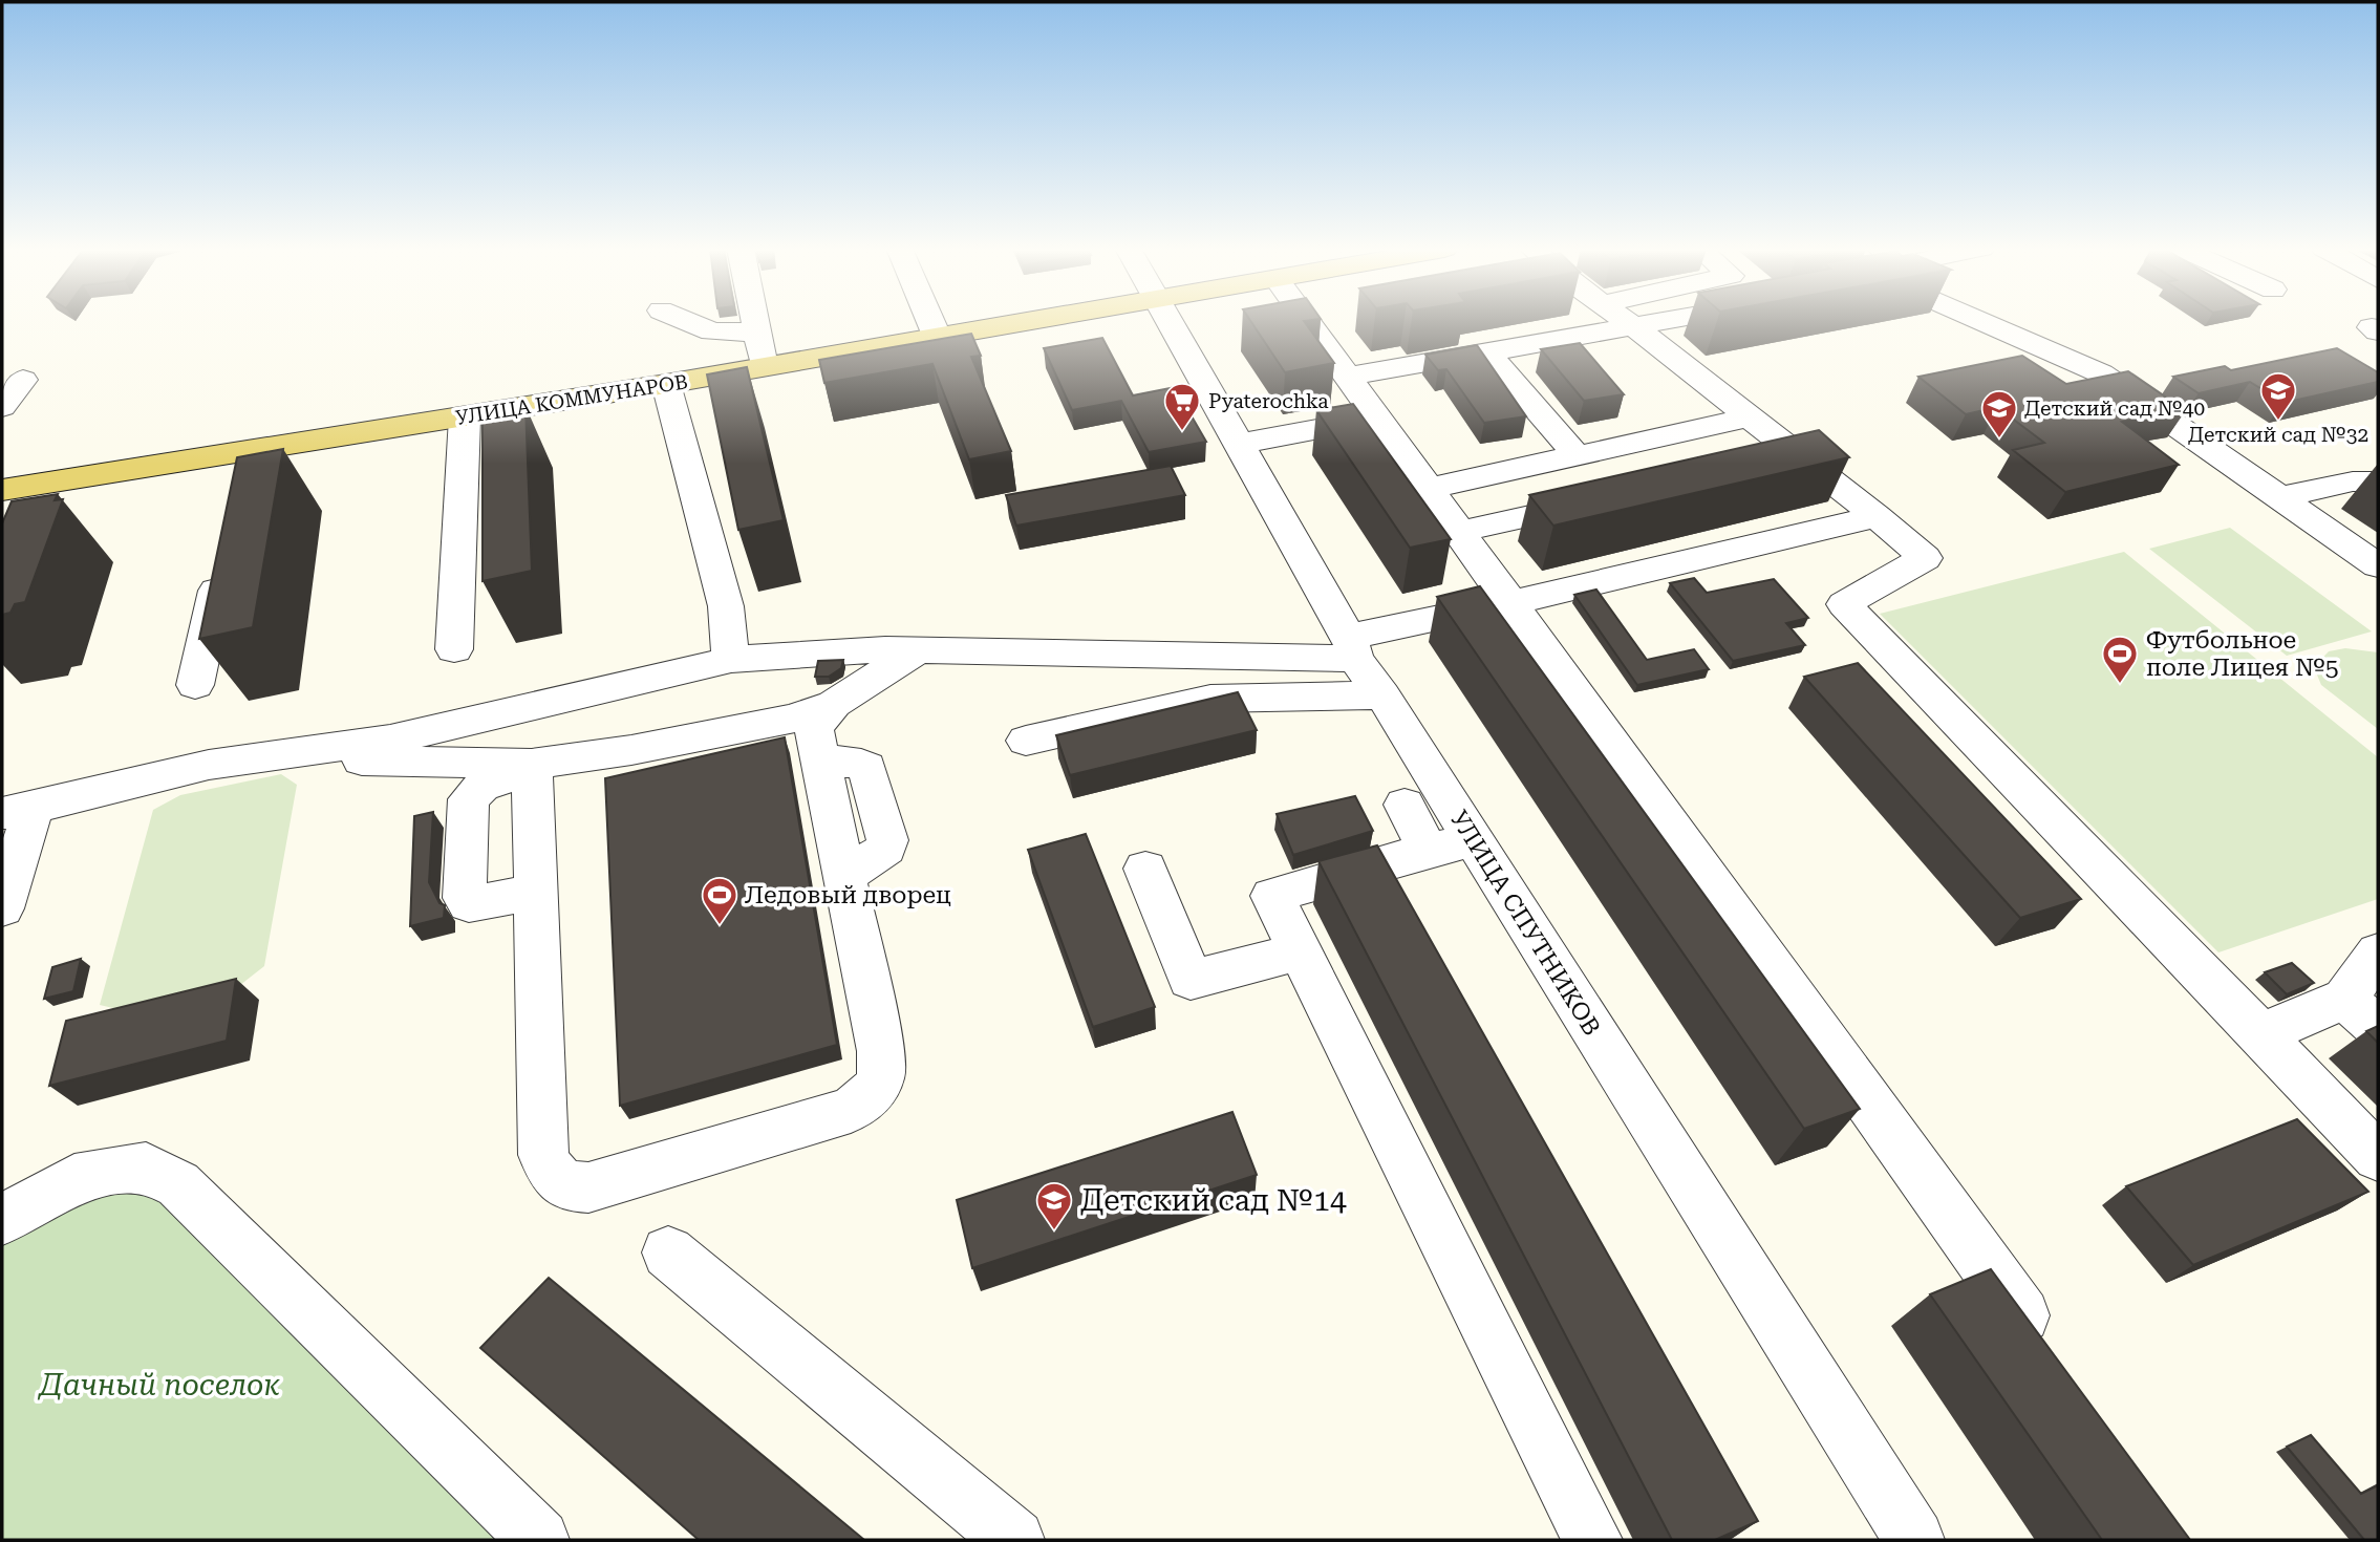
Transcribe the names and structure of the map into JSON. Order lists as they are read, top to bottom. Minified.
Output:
{"streets":{"main road":["УЛИЦА КОММУНАРОВ"],"street":["УЛИЦА СПУТНИКОВ"]},"parks":["Дачный поселок"],"places":{"school or university":["Детский сад №32","Детский сад №40","Детский сад №14"],"supermarket":["Pyaterochka"],"sports":["Футбольное поле Лицея №5","Ледовый дворец"]}}
